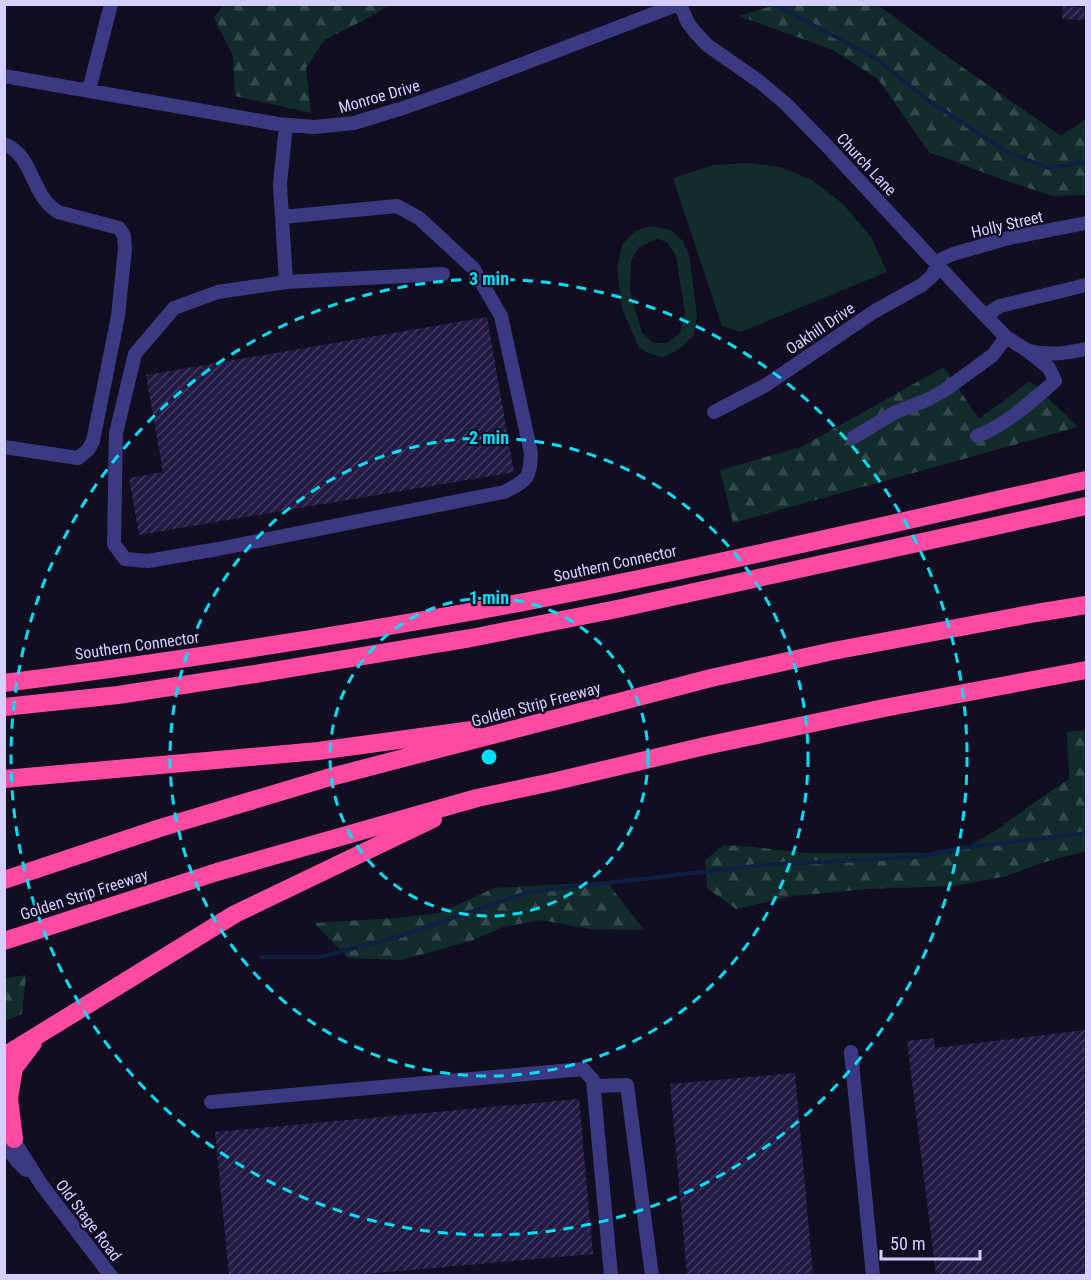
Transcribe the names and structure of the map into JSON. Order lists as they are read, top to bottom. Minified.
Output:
{"streets":{"highway":["Southern Connector","Golden Strip Freeway"],"street":["Monroe Drive","Church Lane","Holly Street","Oakhill Drive","Old Stage Road"]},"crossings":[["Monroe Drive","Church Lane"],["Church Lane","Holly Street"],["Church Lane","Oakhill Drive"],["Holly Street","Oakhill Drive"]],"scale_bar":"50 m","rings":["3 min","2 min","1 min"]}
